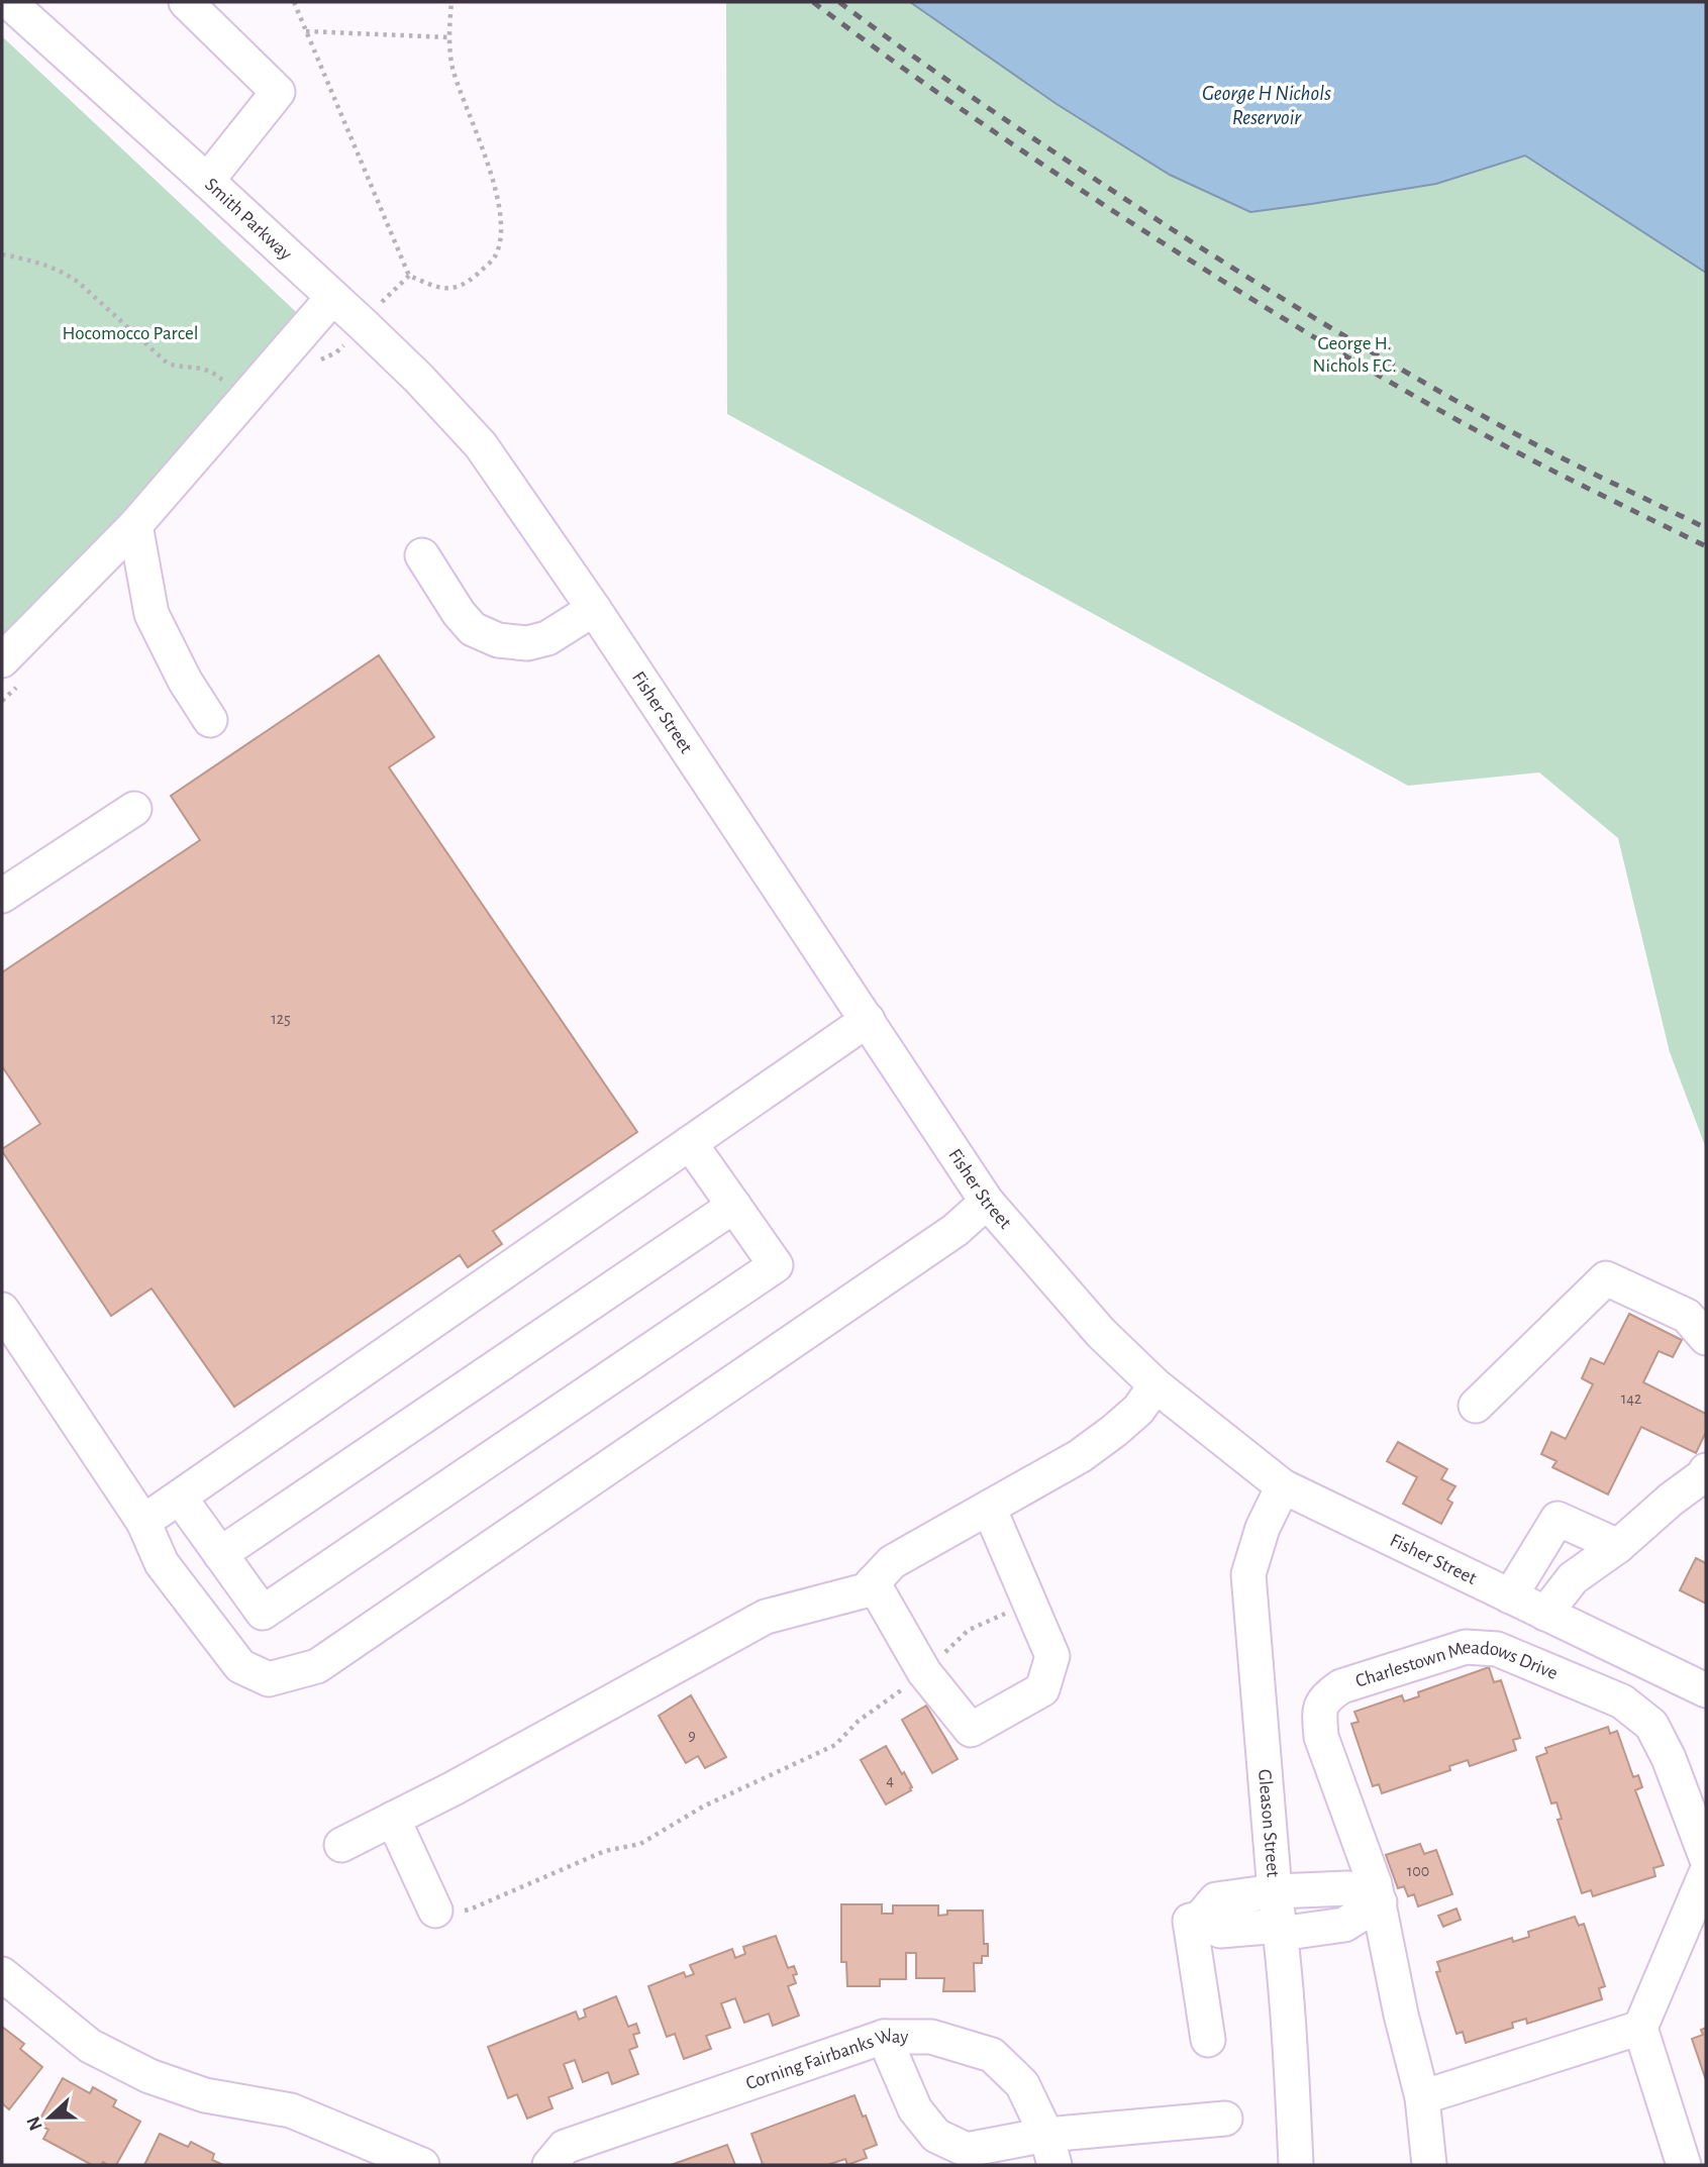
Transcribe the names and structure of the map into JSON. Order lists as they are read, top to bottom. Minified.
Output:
{"streets":{"street":["Smith Parkway","Fisher Street","Charlestown Meadows Drive","Gleason Street","Corning Fairbanks Way"]},"crossings":[["Smith Parkway","Fisher Street"],["Fisher Street","Gleason Street"]],"water":["George H Nichols Reservoir"],"parks":["Hocomocco Parcel","George H. Nichols F.C."],"house_numbers":["125","142","9","4","100"],"north":"left"}
